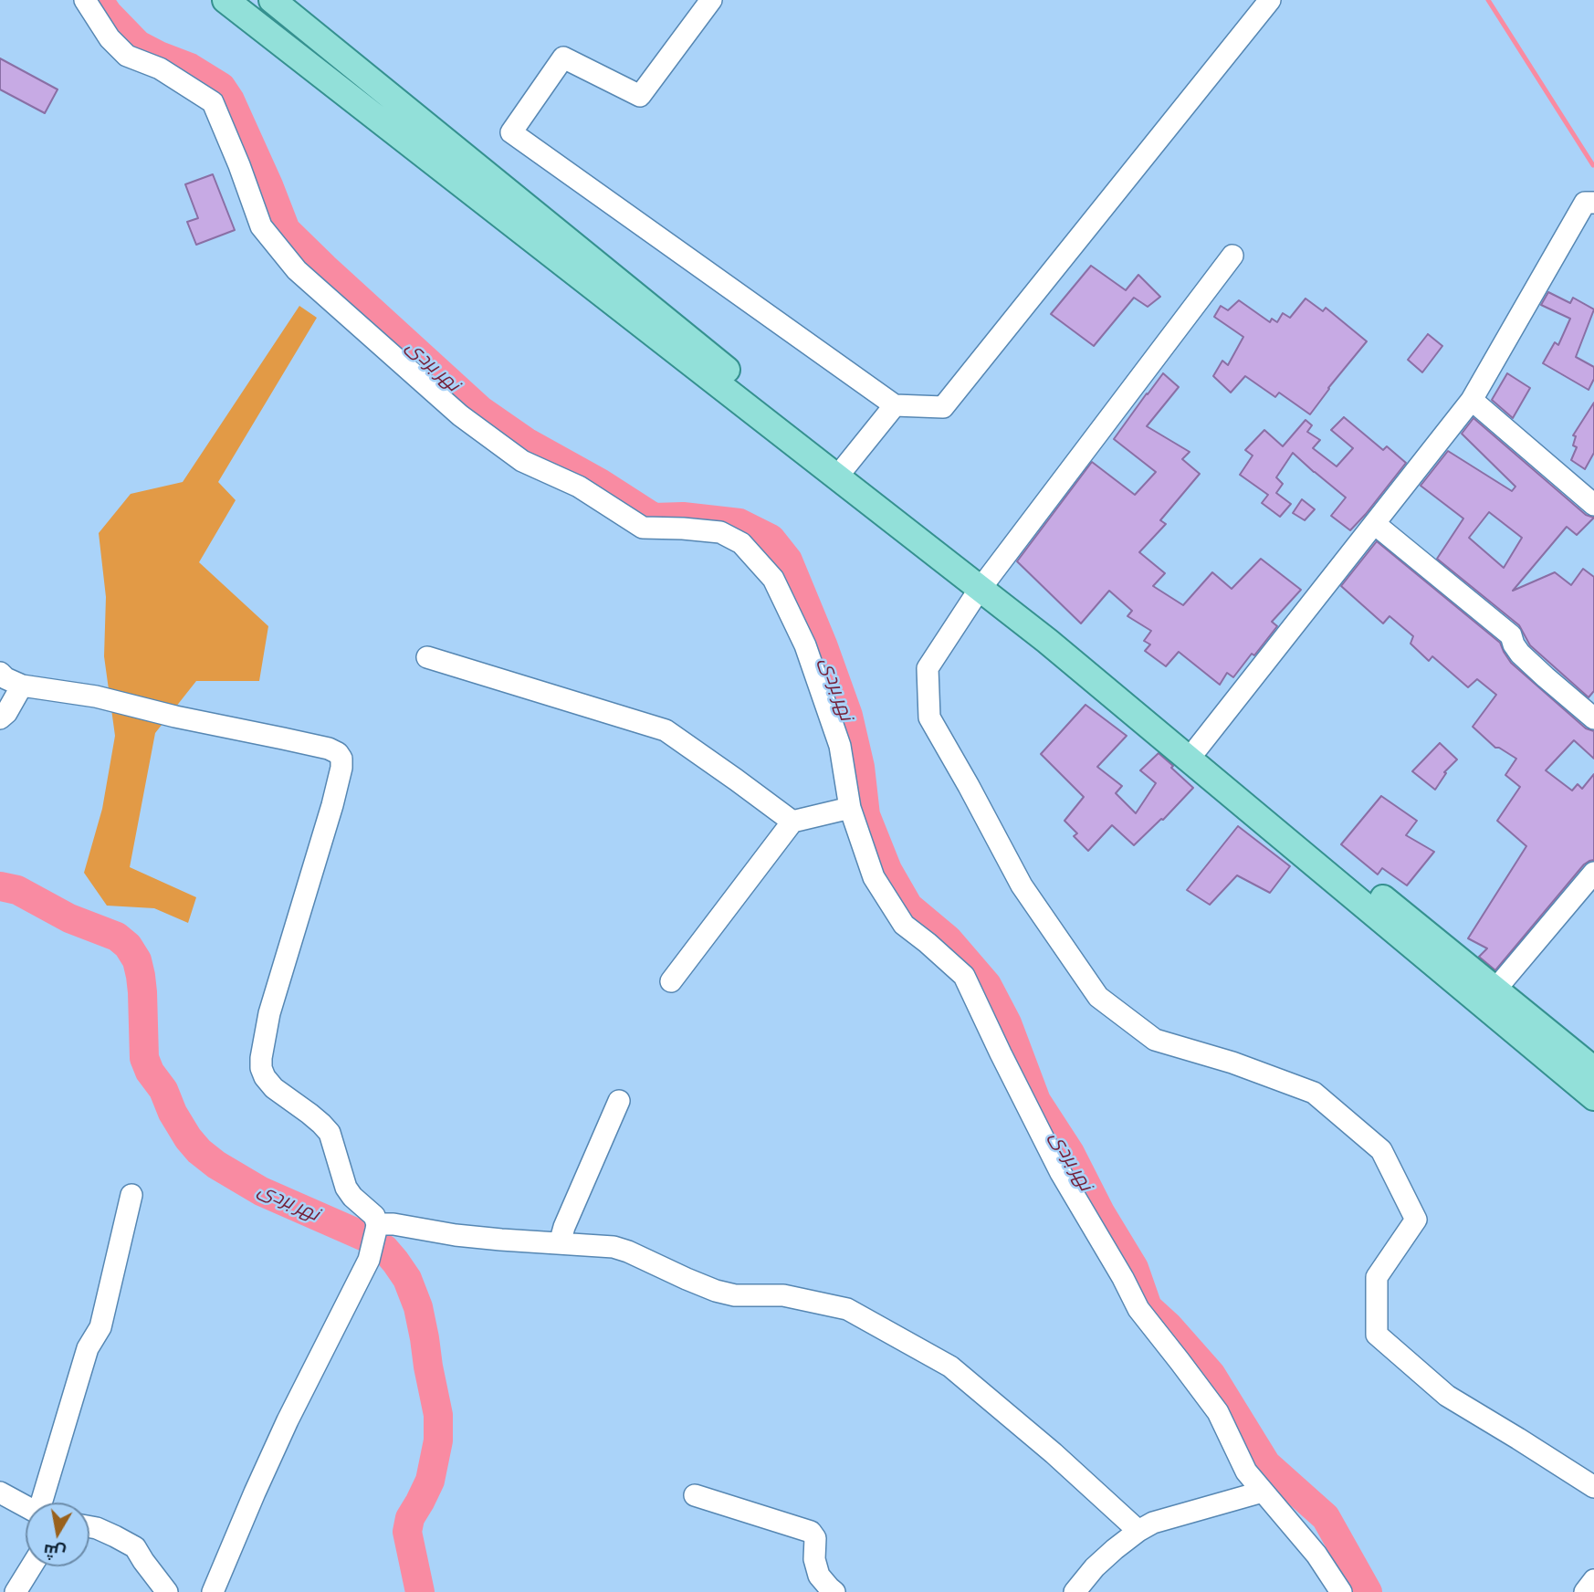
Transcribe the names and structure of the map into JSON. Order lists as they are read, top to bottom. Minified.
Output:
{"water":["نهر بردى"],"north":"bottom"}
